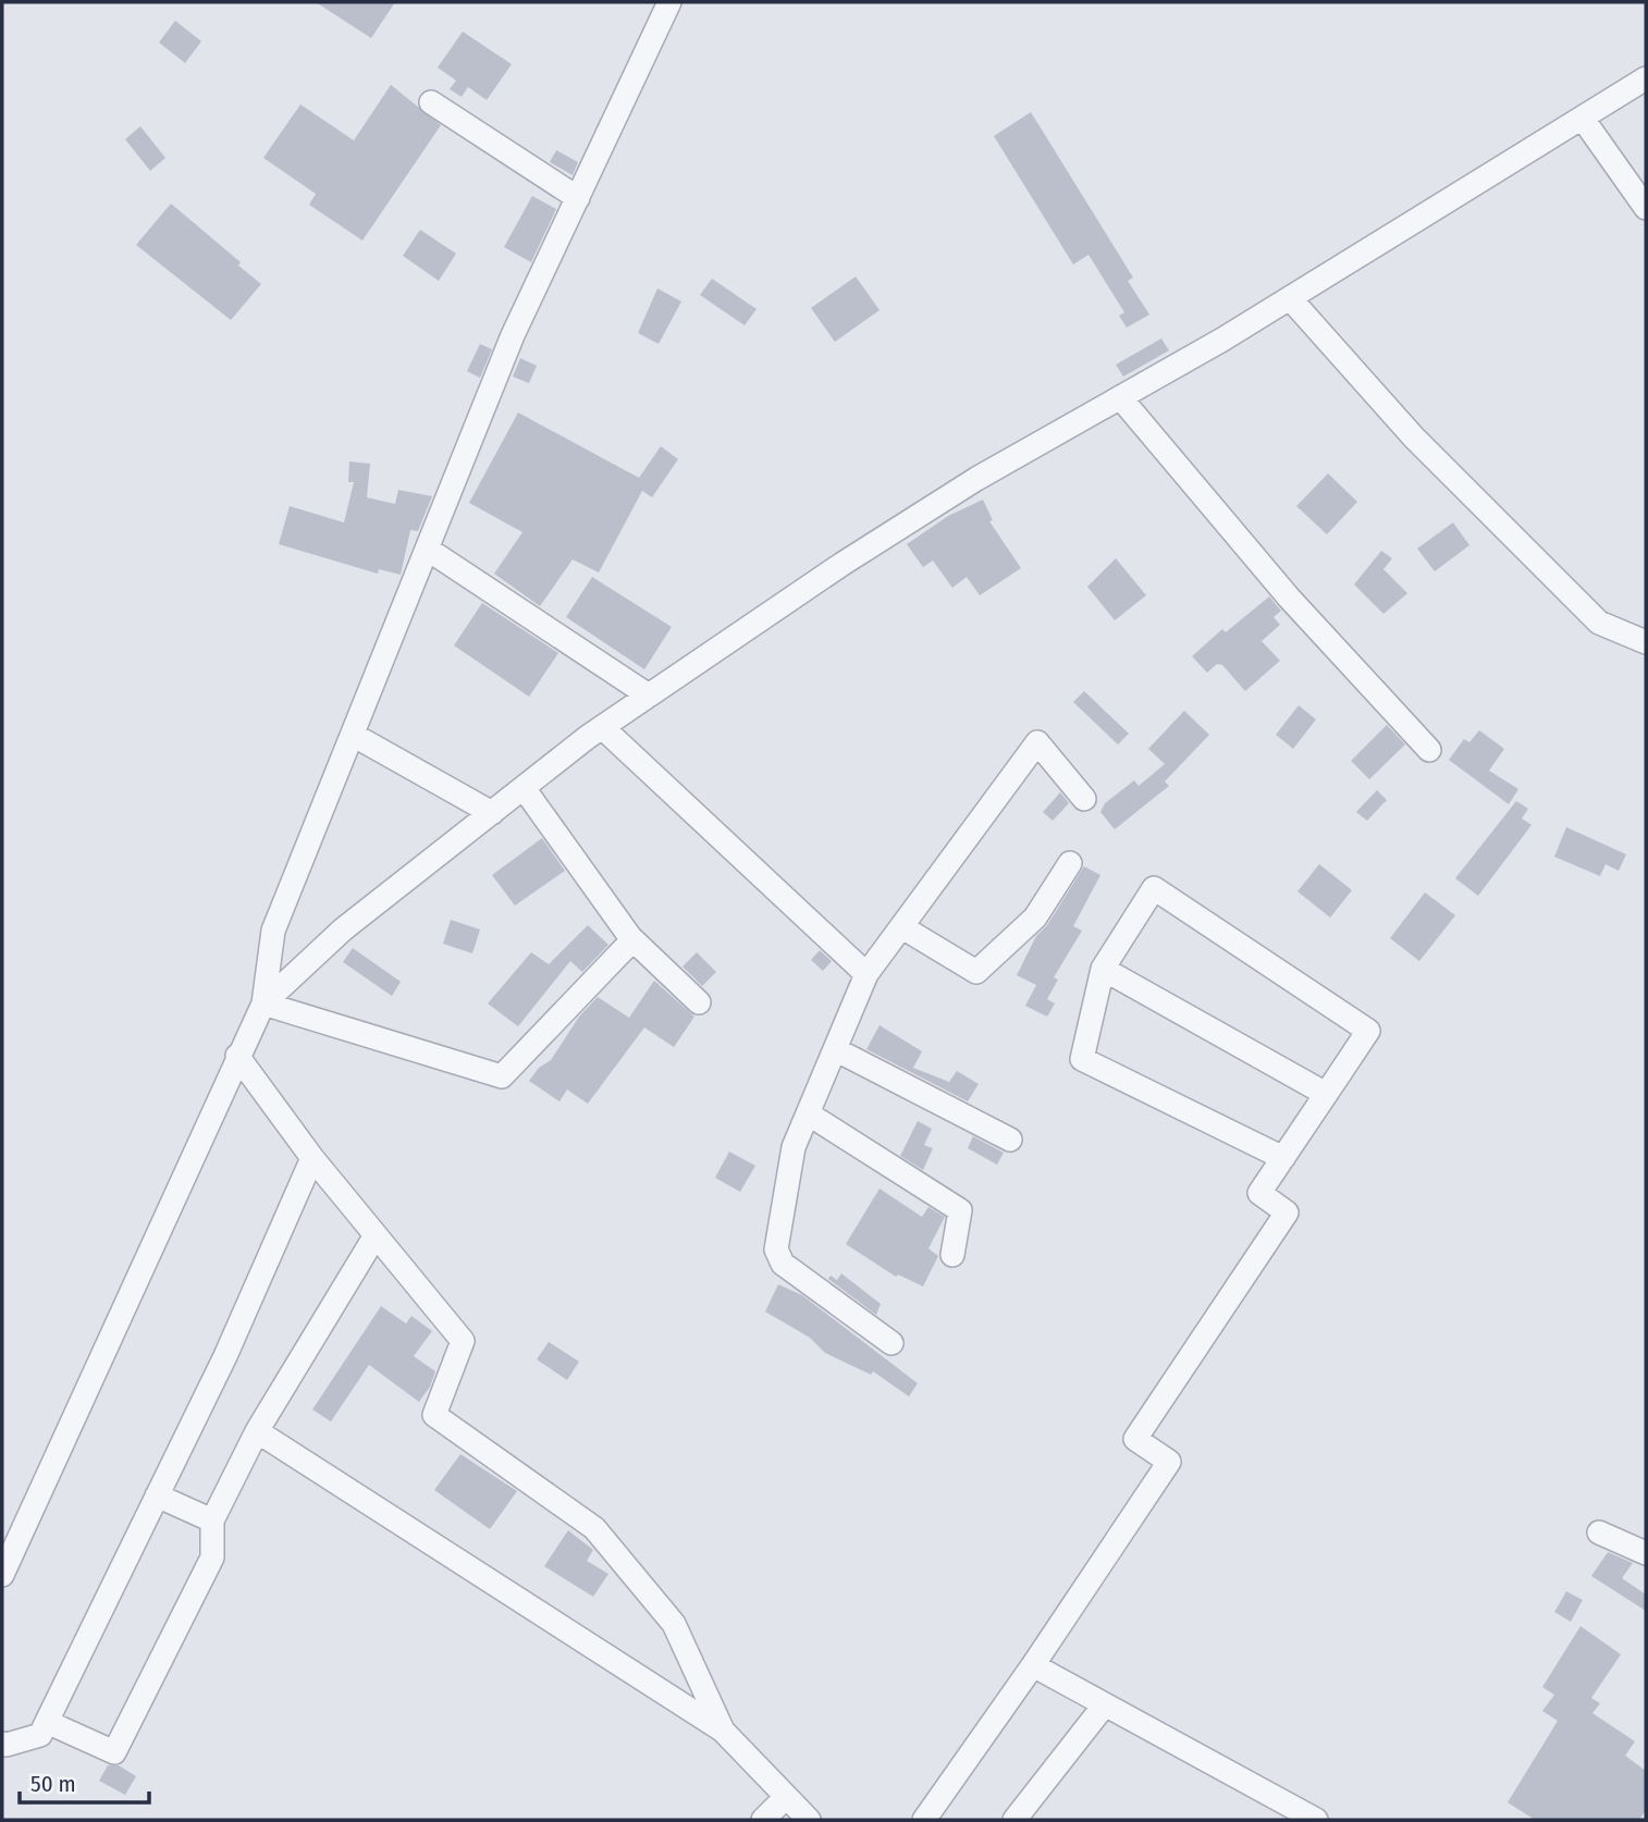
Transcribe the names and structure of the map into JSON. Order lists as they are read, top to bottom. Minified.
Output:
{"scale_bar":"50 m"}
